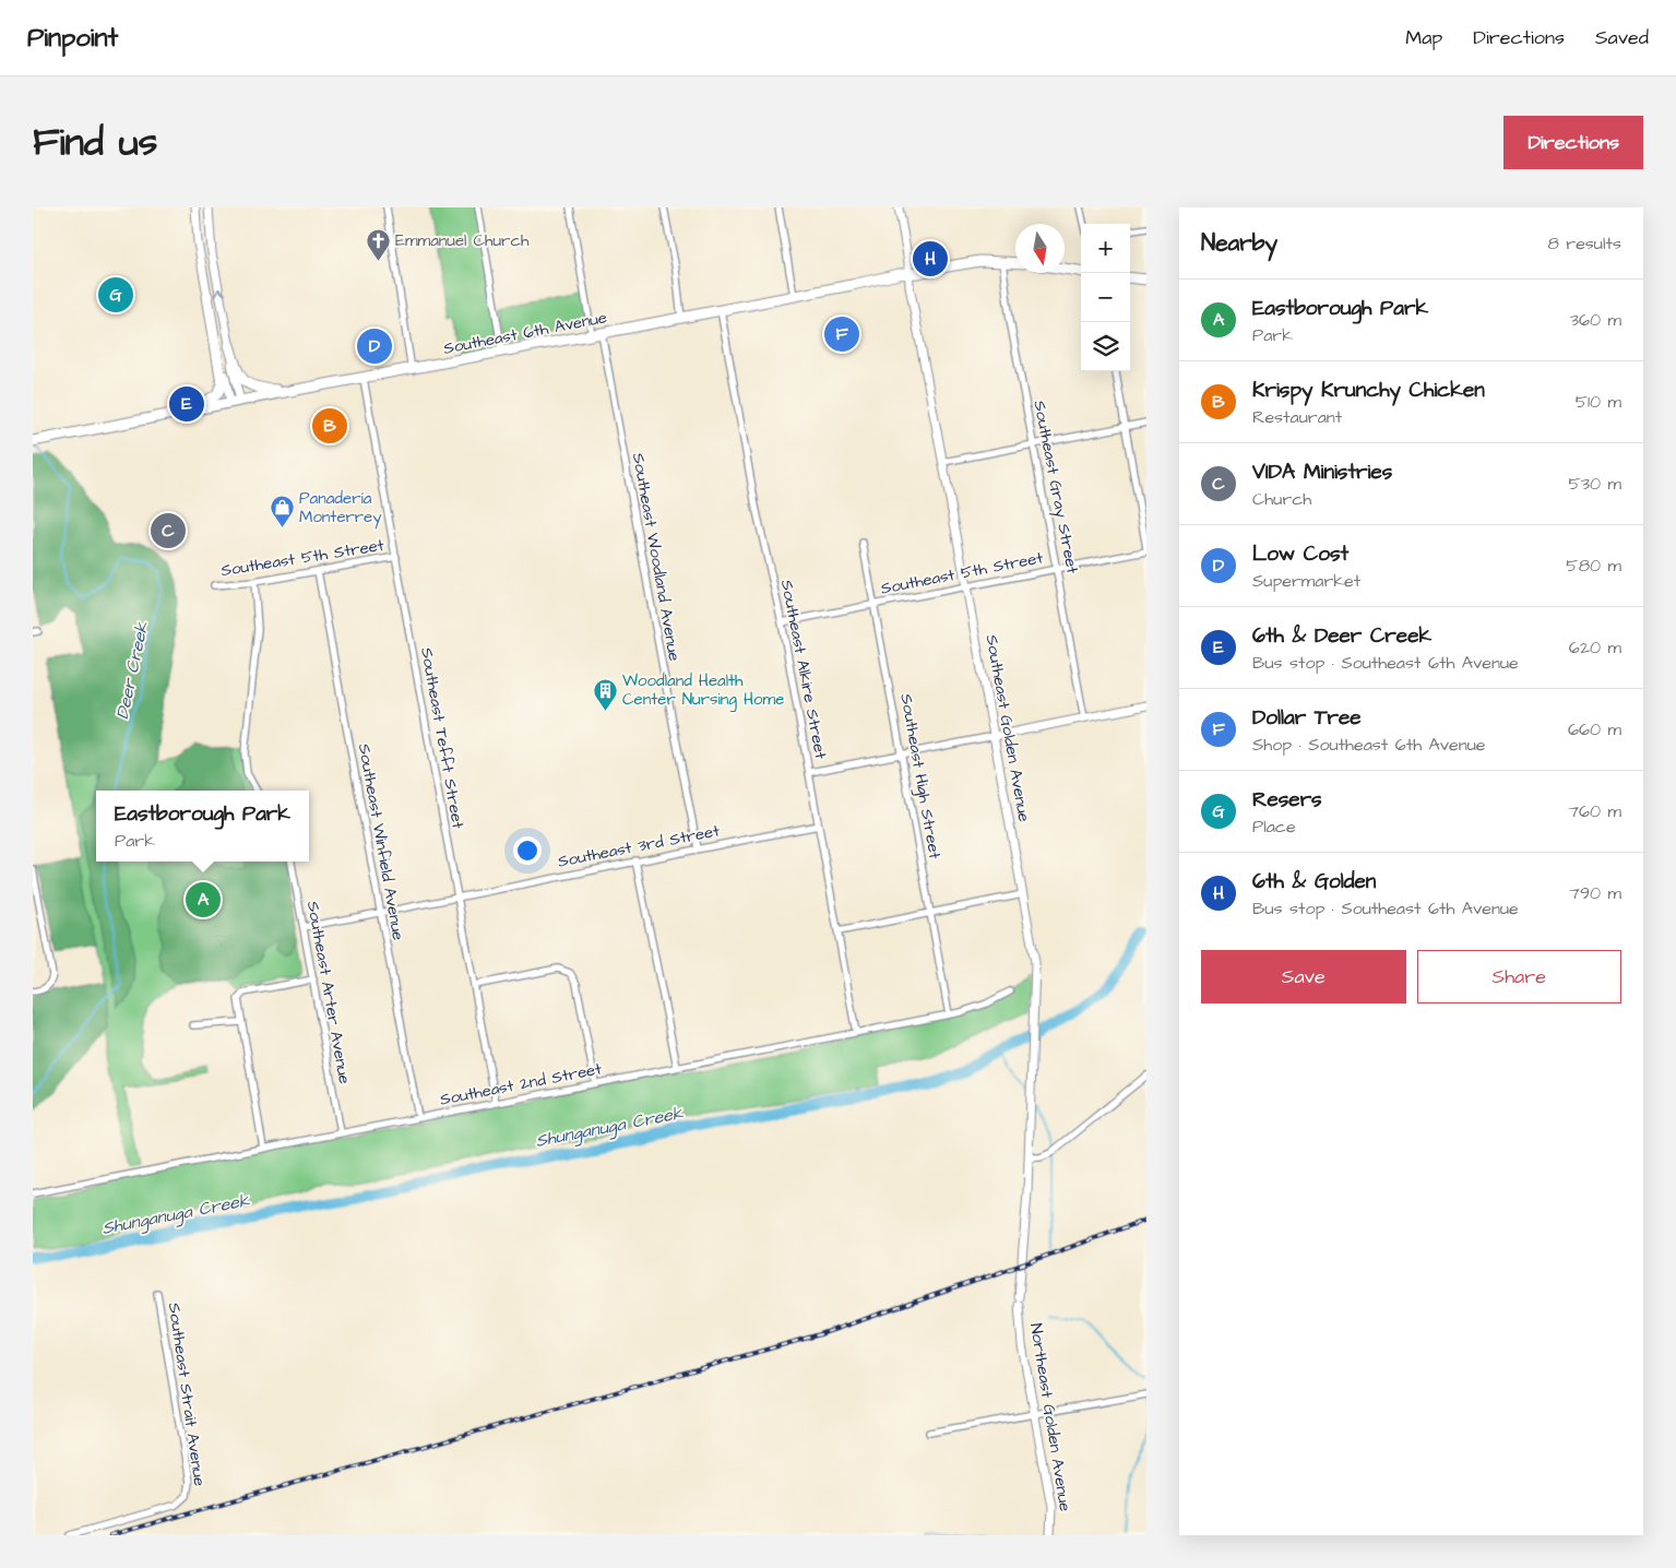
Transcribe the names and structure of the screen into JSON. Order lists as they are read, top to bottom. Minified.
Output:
{"streets":{"main road":["Southeast 6th Avenue"],"street":["Southeast Gray Street","Southeast Woodland Avenue","Southeast 5th Street","Southeast Alkire Street","Southeast Golden Avenue","Southeast Tefft Street","Southeast High Street","Southeast Winfield Avenue","Southeast 3rd Street","Southeast Arter Avenue","Southeast 2nd Street","Southeast Strait Avenue","Northeast Golden Avenue"]},"crossings":[["Southeast 6th Avenue","Southeast Gray Street"],["Southeast 6th Avenue","Southeast Woodland Avenue"],["Southeast 6th Avenue","Southeast Alkire Street"],["Southeast 6th Avenue","Southeast Golden Avenue"],["Southeast 6th Avenue","Southeast Tefft Street"],["Southeast Gray Street","Southeast 5th Street"],["Southeast Woodland Avenue","Southeast 3rd Street"],["Southeast 5th Street","Southeast Alkire Street"],["Southeast 5th Street","Southeast Golden Avenue"],["Southeast 5th Street","Southeast Tefft Street"],["Southeast 5th Street","Southeast High Street"],["Southeast 5th Street","Southeast Winfield Avenue"],["Southeast Alkire Street","Southeast 3rd Street"],["Southeast Alkire Street","Southeast 2nd Street"],["Southeast Tefft Street","Southeast 3rd Street"],["Southeast Tefft Street","Southeast 2nd Street"],["Southeast High Street","Southeast 2nd Street"],["Southeast Winfield Avenue","Southeast 3rd Street"],["Southeast Winfield Avenue","Southeast 2nd Street"],["Southeast 3rd Street","Southeast Arter Avenue"],["Southeast Arter Avenue","Southeast 2nd Street"]],"water":["Deer Creek","Shunganuga Creek"],"places":{"church":["Emmanuel Church"],"shop":["Panadería Monterrey"],"building":["Woodland Health Center Nursing Home"]},"north":"bottom","page":{"header":"Pinpoint","nav":["Map","Directions","Saved"],"title":"Find us","buttons":["Directions",["Save","Share"]],"heading":["Nearby","8 results"],"map_buttons":["+","−"],"pins":["H","G","F","D","E","B","C","A"],"list":[{"mark":"A","name":"Eastborough Park","note":"Park","value":"360 m"},{"mark":"B","name":"Krispy Krunchy Chicken","note":"Restaurant","value":"510 m"},{"mark":"C","name":"VIDA Ministries","note":"Church","value":"530 m"},{"mark":"D","name":"Low Cost","note":"Supermarket","value":"580 m"},{"mark":"E","name":"6th & Deer Creek","note":"Bus stop · Southeast 6th Avenue","value":"620 m"},{"mark":"F","name":"Dollar Tree","note":"Shop · Southeast 6th Avenue","value":"660 m"},{"mark":"G","name":"Resers","note":"Place","value":"760 m"},{"mark":"H","name":"6th & Golden","note":"Bus stop · Southeast 6th Avenue","value":"790 m"}],"popup":["Eastborough Park","Park"]}}
